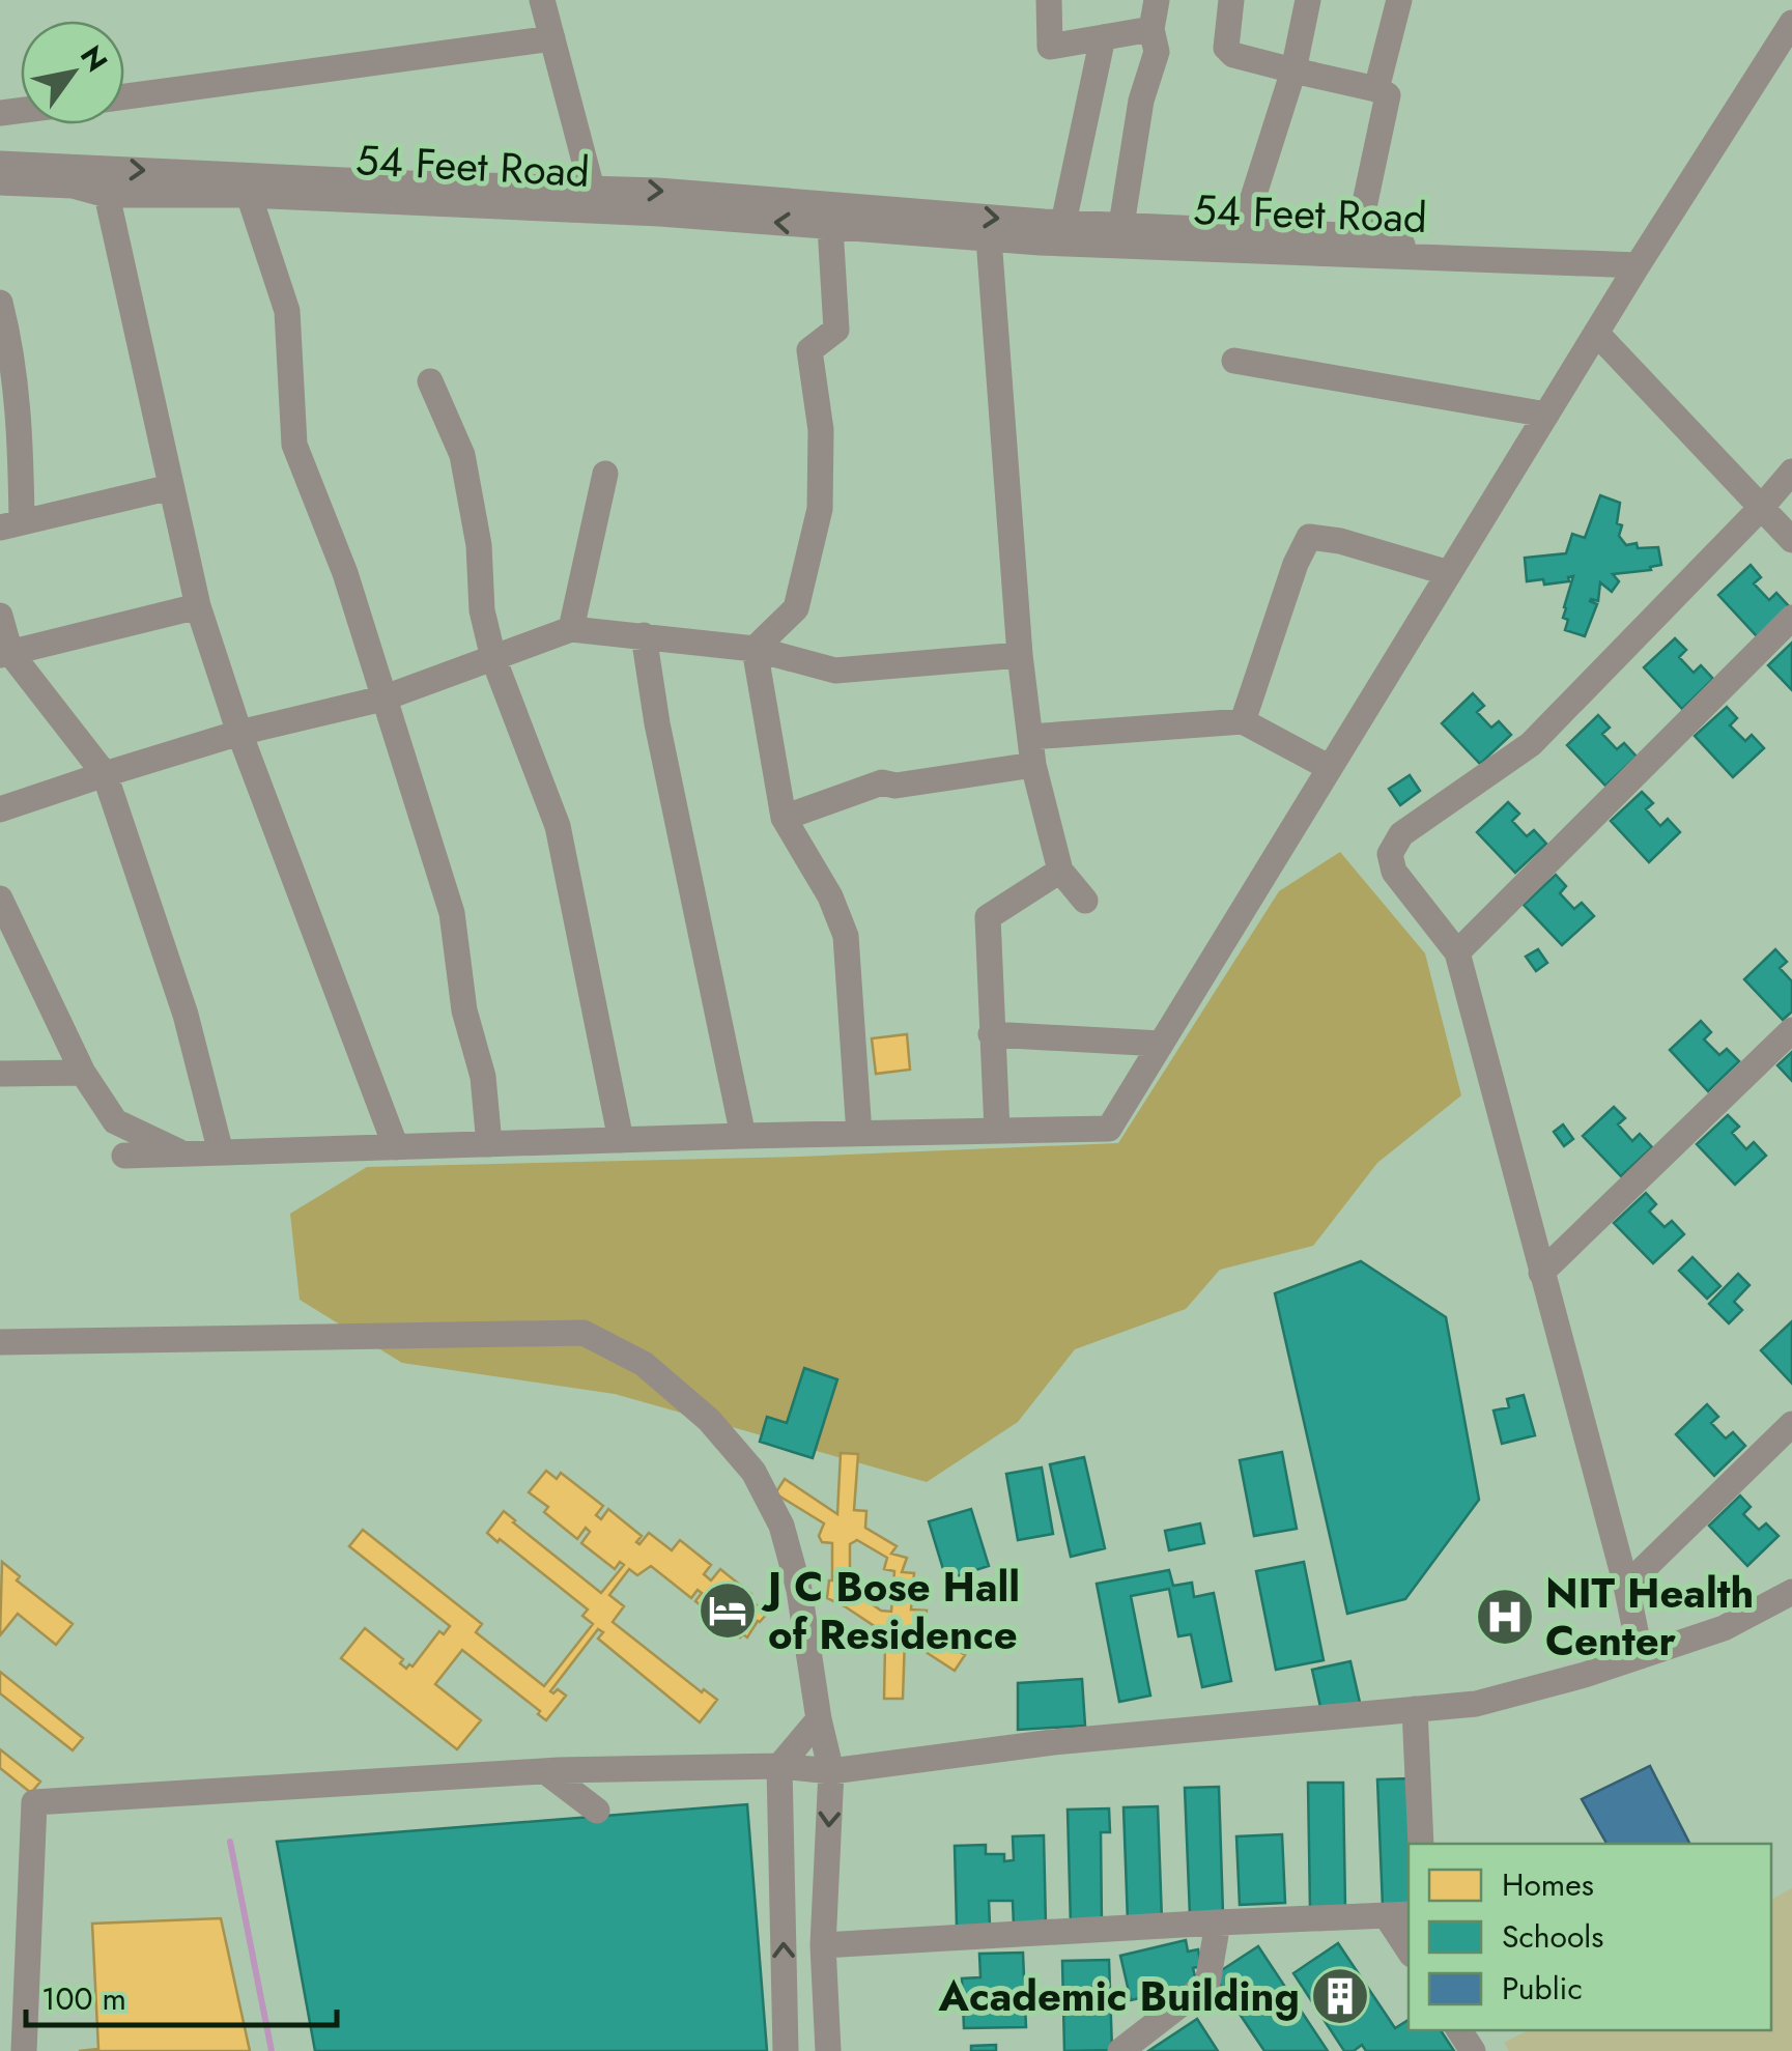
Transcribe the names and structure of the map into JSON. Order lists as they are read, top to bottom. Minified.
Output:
{"streets":{"street":["54 Feet Road"]},"places":{"hotel":["J C Bose Hall of Residence"],"hospital":["NIT Health Center"],"building":["Academic Building"]},"legend":["Homes","Schools","Public"],"scale_bar":"100 m","north":"top right"}
